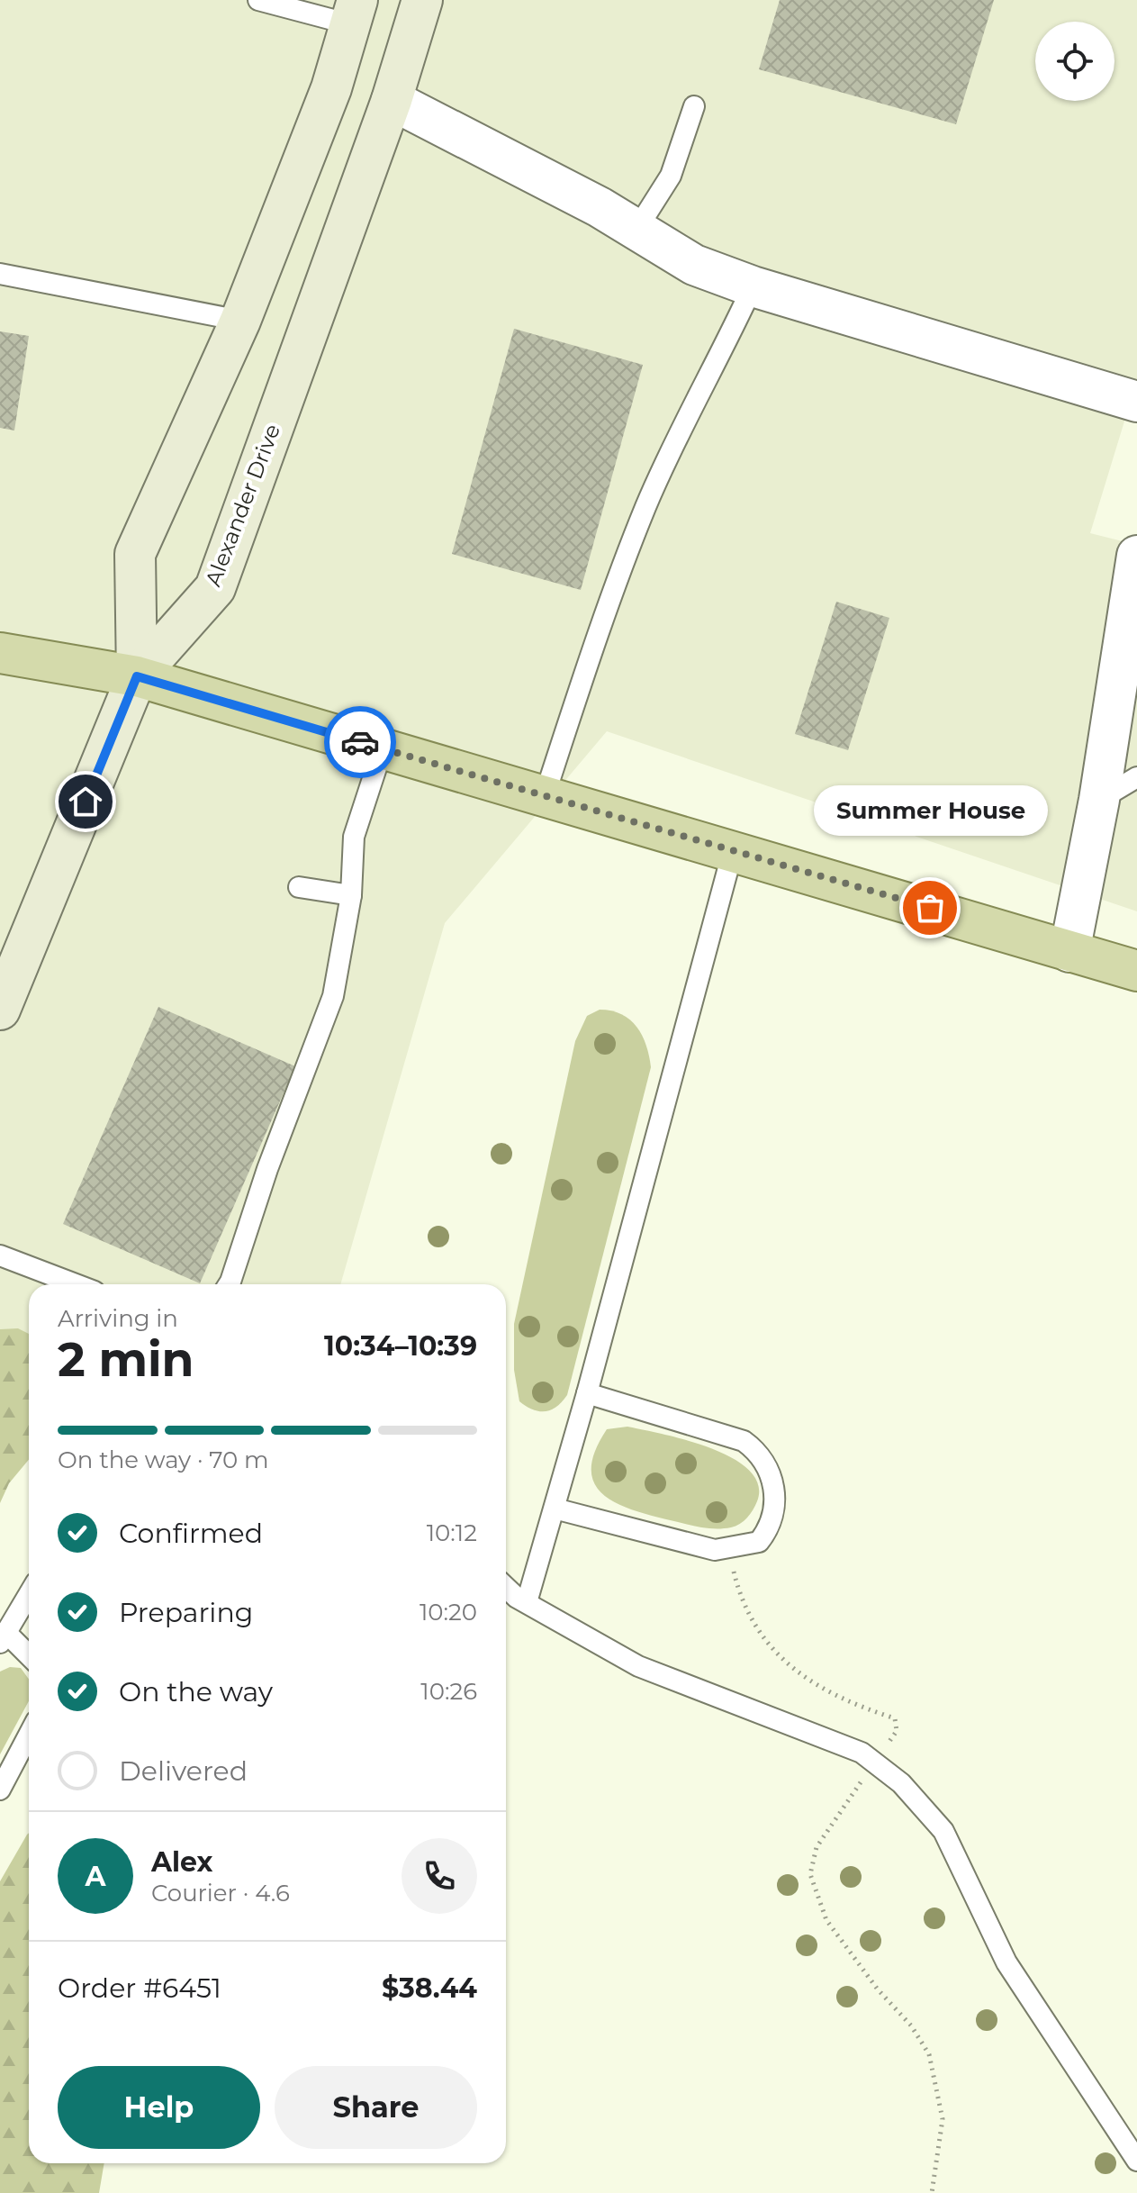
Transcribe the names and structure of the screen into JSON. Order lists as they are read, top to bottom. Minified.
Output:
{"streets":{"main road":["Alexander Drive"]},"places":["Summer House"],"page":{"bubble":"Summer House","heading":["2 min","Arriving in","10:34–10:39"],"panel":["Alex","Courier · 4.6","Order #6451","$38.44"],"bar":"On the way · 70 m","list":[["Confirmed","10:12"],["Preparing","10:20"],["On the way","10:26"],"Delivered"],"round":"A","buttons":["Help","Share"]}}
